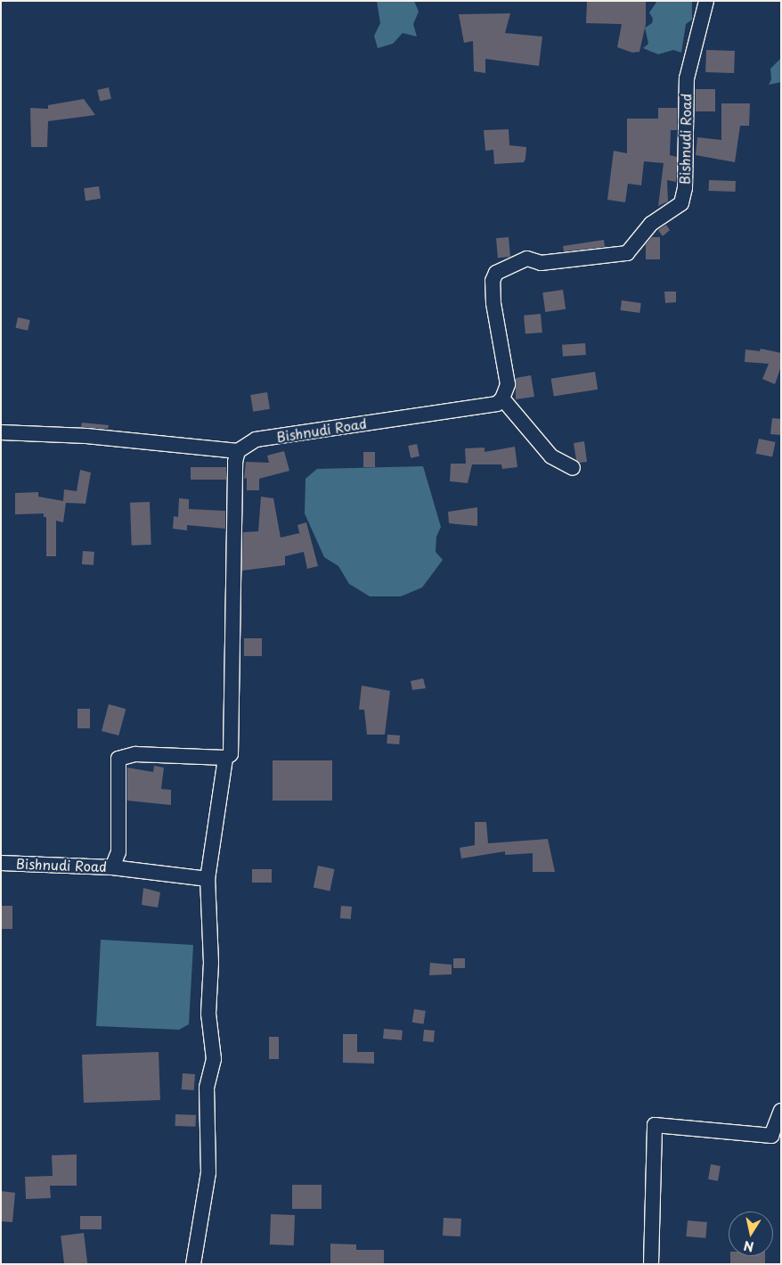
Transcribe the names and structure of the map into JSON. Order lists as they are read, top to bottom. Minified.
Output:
{"streets":{"street":["Bishnudi Road"]},"north":"bottom"}
